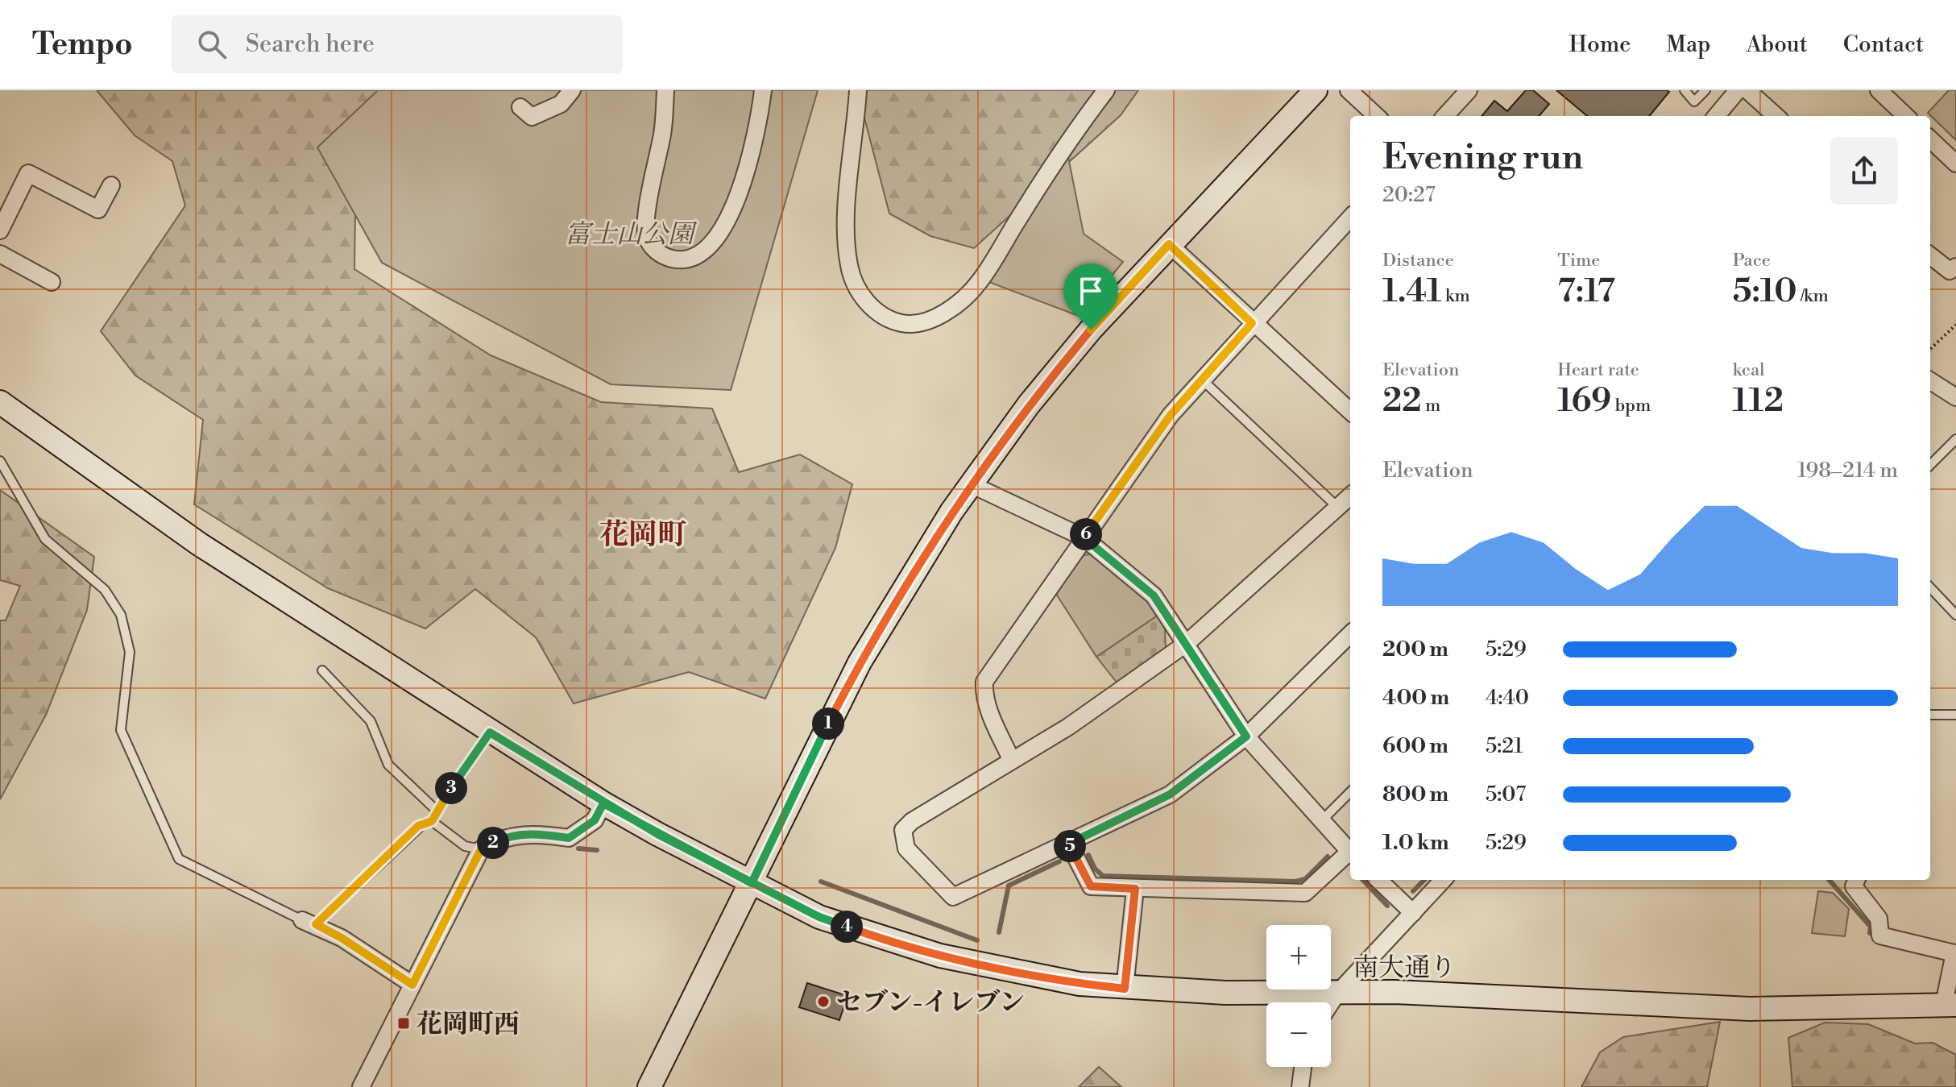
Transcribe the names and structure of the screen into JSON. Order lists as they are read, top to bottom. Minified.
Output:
{"streets":{"street":["南大通り"]},"districts":["花岡町"],"parks":["富士山公園"],"places":{"other":["セブン-イレブン"],"transit":["花岡町西"]},"page":{"header":"Tempo","search":"Search here","nav":["Home","Map","About","Contact"],"heading":["Evening run","20:27"],"stats":[["Distance","1.41 km"],["Time","7:17"],["Pace","5:10 /km"],["Elevation","22 m"],["Heart rate","169 bpm"],["kcal","112"]],"chart":["Elevation","198–214 m"],"pins":["6","1","3","2","5","4"],"list":[{"name":"200 m","note":"5:29"},{"name":"400 m","note":"4:40"},{"name":"600 m","note":"5:21"},{"name":"800 m","note":"5:07"},{"name":"1.0 km","note":"5:29"}],"map_buttons":["+","−"]}}
